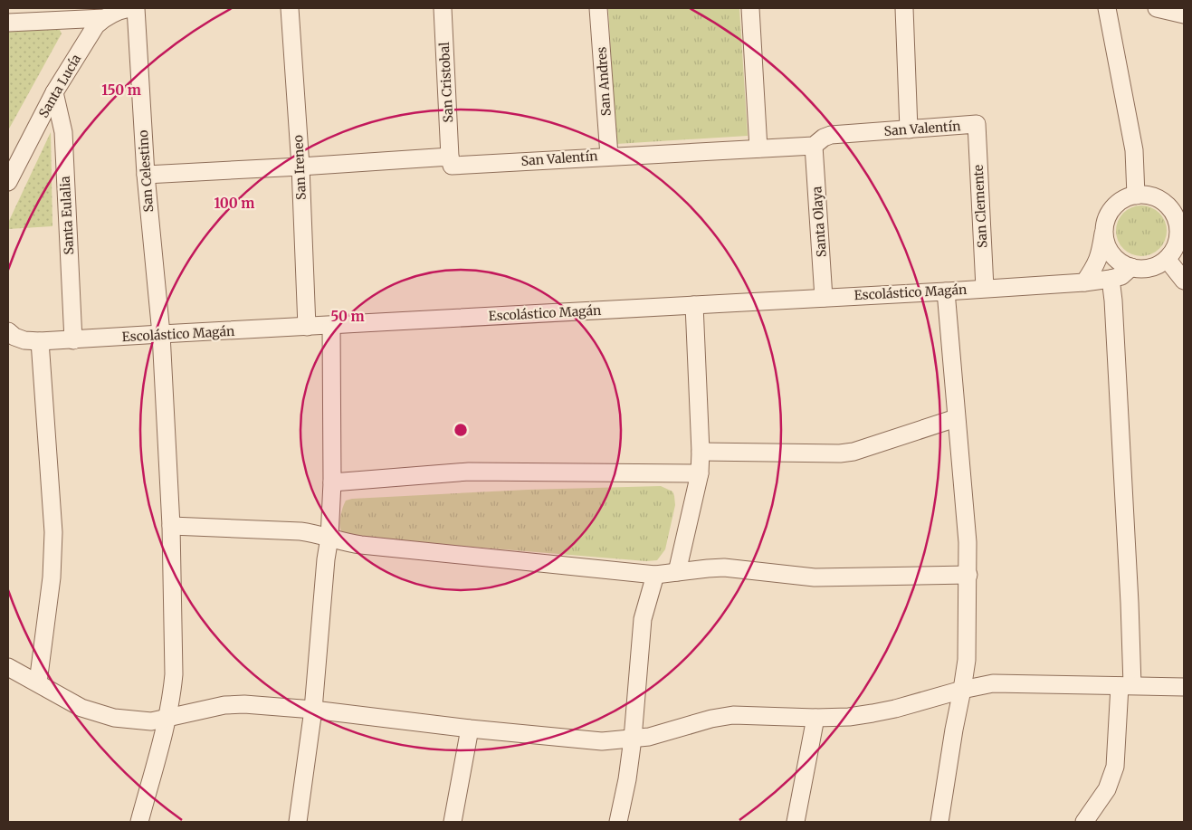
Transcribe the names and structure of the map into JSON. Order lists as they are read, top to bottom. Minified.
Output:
{"streets":{"street":["San Andres","San Cristobal","Santa Lucía","San Valentín","San Ireneo","San Celestino","San Clemente","Santa Eulalia","Santa Olaya","Escolástico Magán"]},"crossings":[["San Andres","San Valentín"],["San Cristobal","San Valentín"],["Santa Lucía","Santa Eulalia"],["San Valentín","San Clemente"],["San Valentín","Santa Olaya"],["San Ireneo","Escolástico Magán"],["San Celestino","Escolástico Magán"],["San Clemente","Escolástico Magán"],["Santa Eulalia","Escolástico Magán"],["Santa Olaya","Escolástico Magán"]],"rings":["150 m","100 m","50 m"]}
